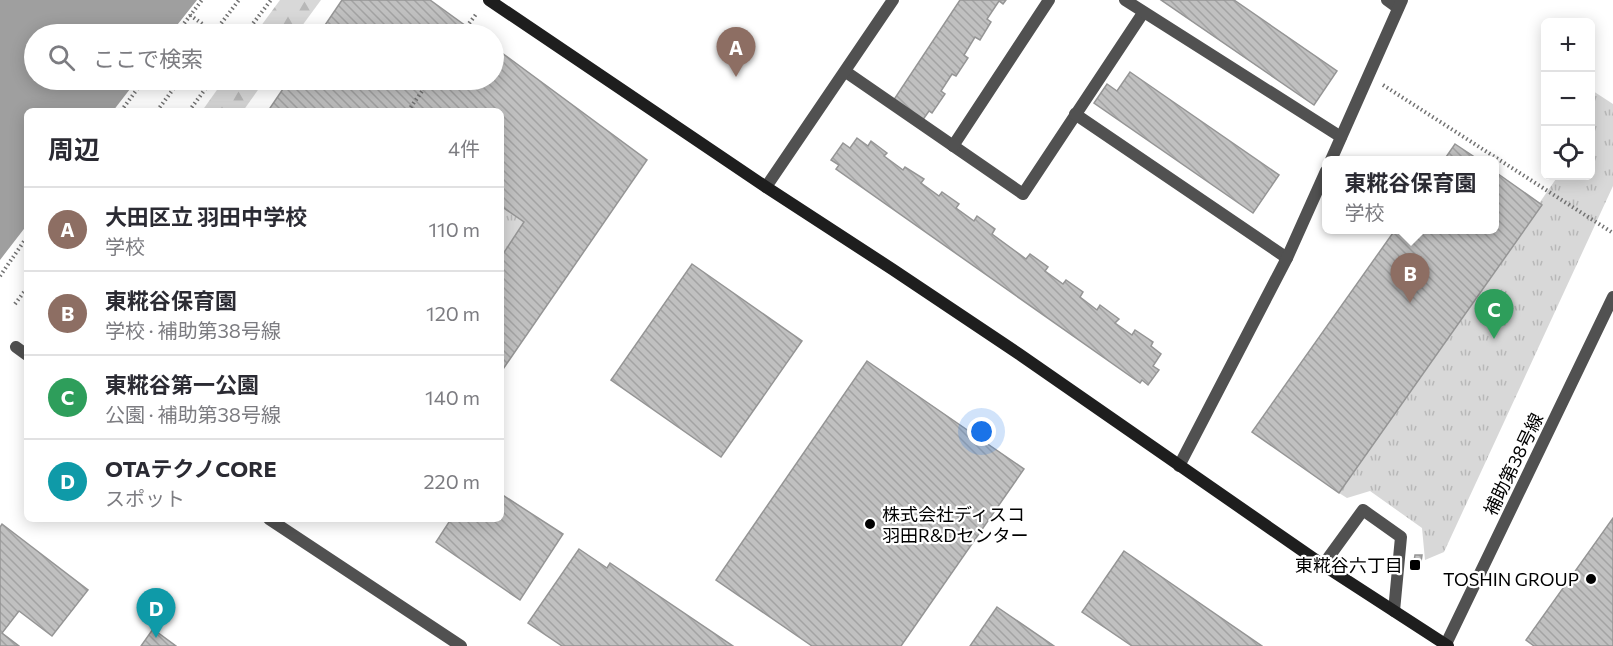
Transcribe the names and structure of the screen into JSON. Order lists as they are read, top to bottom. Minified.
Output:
{"streets":{"street":["補助第38号線"]},"places":{"other":["株式会社ディスコ 羽田R&Dセンター","TOSHIN GROUP"],"transit":["東糀谷六丁目"]},"page":{"map_buttons":["+","−"],"search":"ここで検索","pins":["A","B","C","D"],"heading":["周辺","4件"],"popup":["東糀谷保育園","学校"],"list":[{"mark":"A","name":"大田区立 羽田中学校","note":"学校","value":"110 m"},{"mark":"B","name":"東糀谷保育園","note":"学校 · 補助第38号線","value":"120 m"},{"mark":"C","name":"東糀谷第一公園","note":"公園 · 補助第38号線","value":"140 m"},{"mark":"D","name":"OTAテクノCORE","note":"スポット","value":"220 m"}]}}
